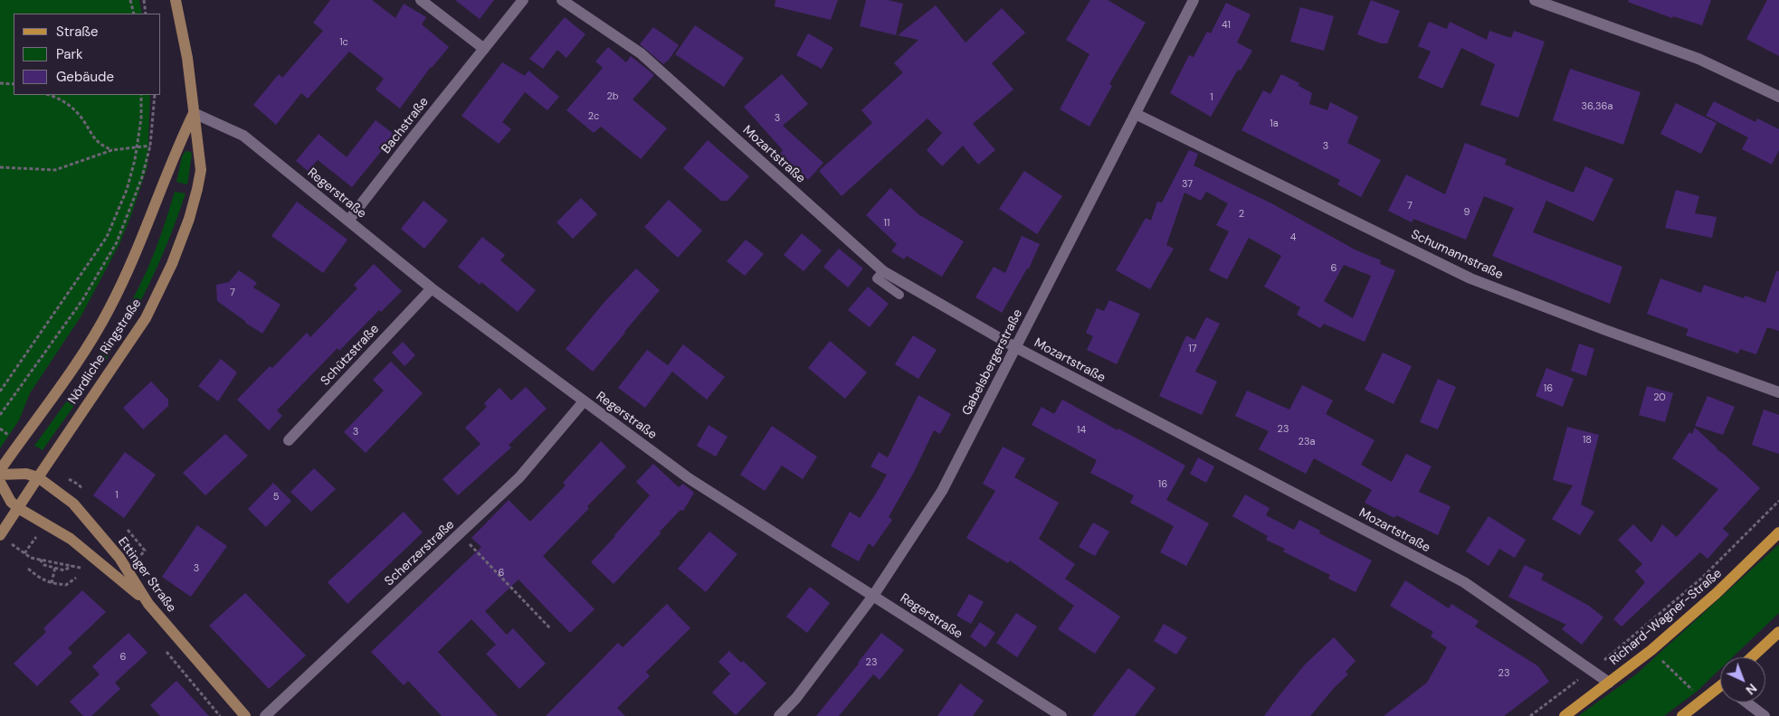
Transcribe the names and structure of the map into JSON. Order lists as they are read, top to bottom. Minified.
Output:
{"streets":{"main road":["Nördliche Ringstraße","Ettinger Straße","Richard-Wagner-Straße"],"street":["Bachstraße","Mozartstraße","Regerstraße","Schumannstraße","Schützstraße","Gabelsbergerstraße","Scherzerstraße"]},"crossings":[["Bachstraße","Regerstraße"],["Mozartstraße","Gabelsbergerstraße"],["Mozartstraße","Richard-Wagner-Straße"],["Regerstraße","Nördliche Ringstraße"],["Regerstraße","Schützstraße"],["Regerstraße","Gabelsbergerstraße"],["Regerstraße","Scherzerstraße"],["Schumannstraße","Gabelsbergerstraße"],["Nördliche Ringstraße","Ettinger Straße"]],"house_numbers":["41","1c","2b","1","36,36a","2c","3","1a","3","37","7","9","2","11","4","6","7","17","16","20","23","14","3","18","23a","16","1","5","3","6","6","23","23"],"legend":["Straße","Park","Gebäude"],"north":"bottom right"}
